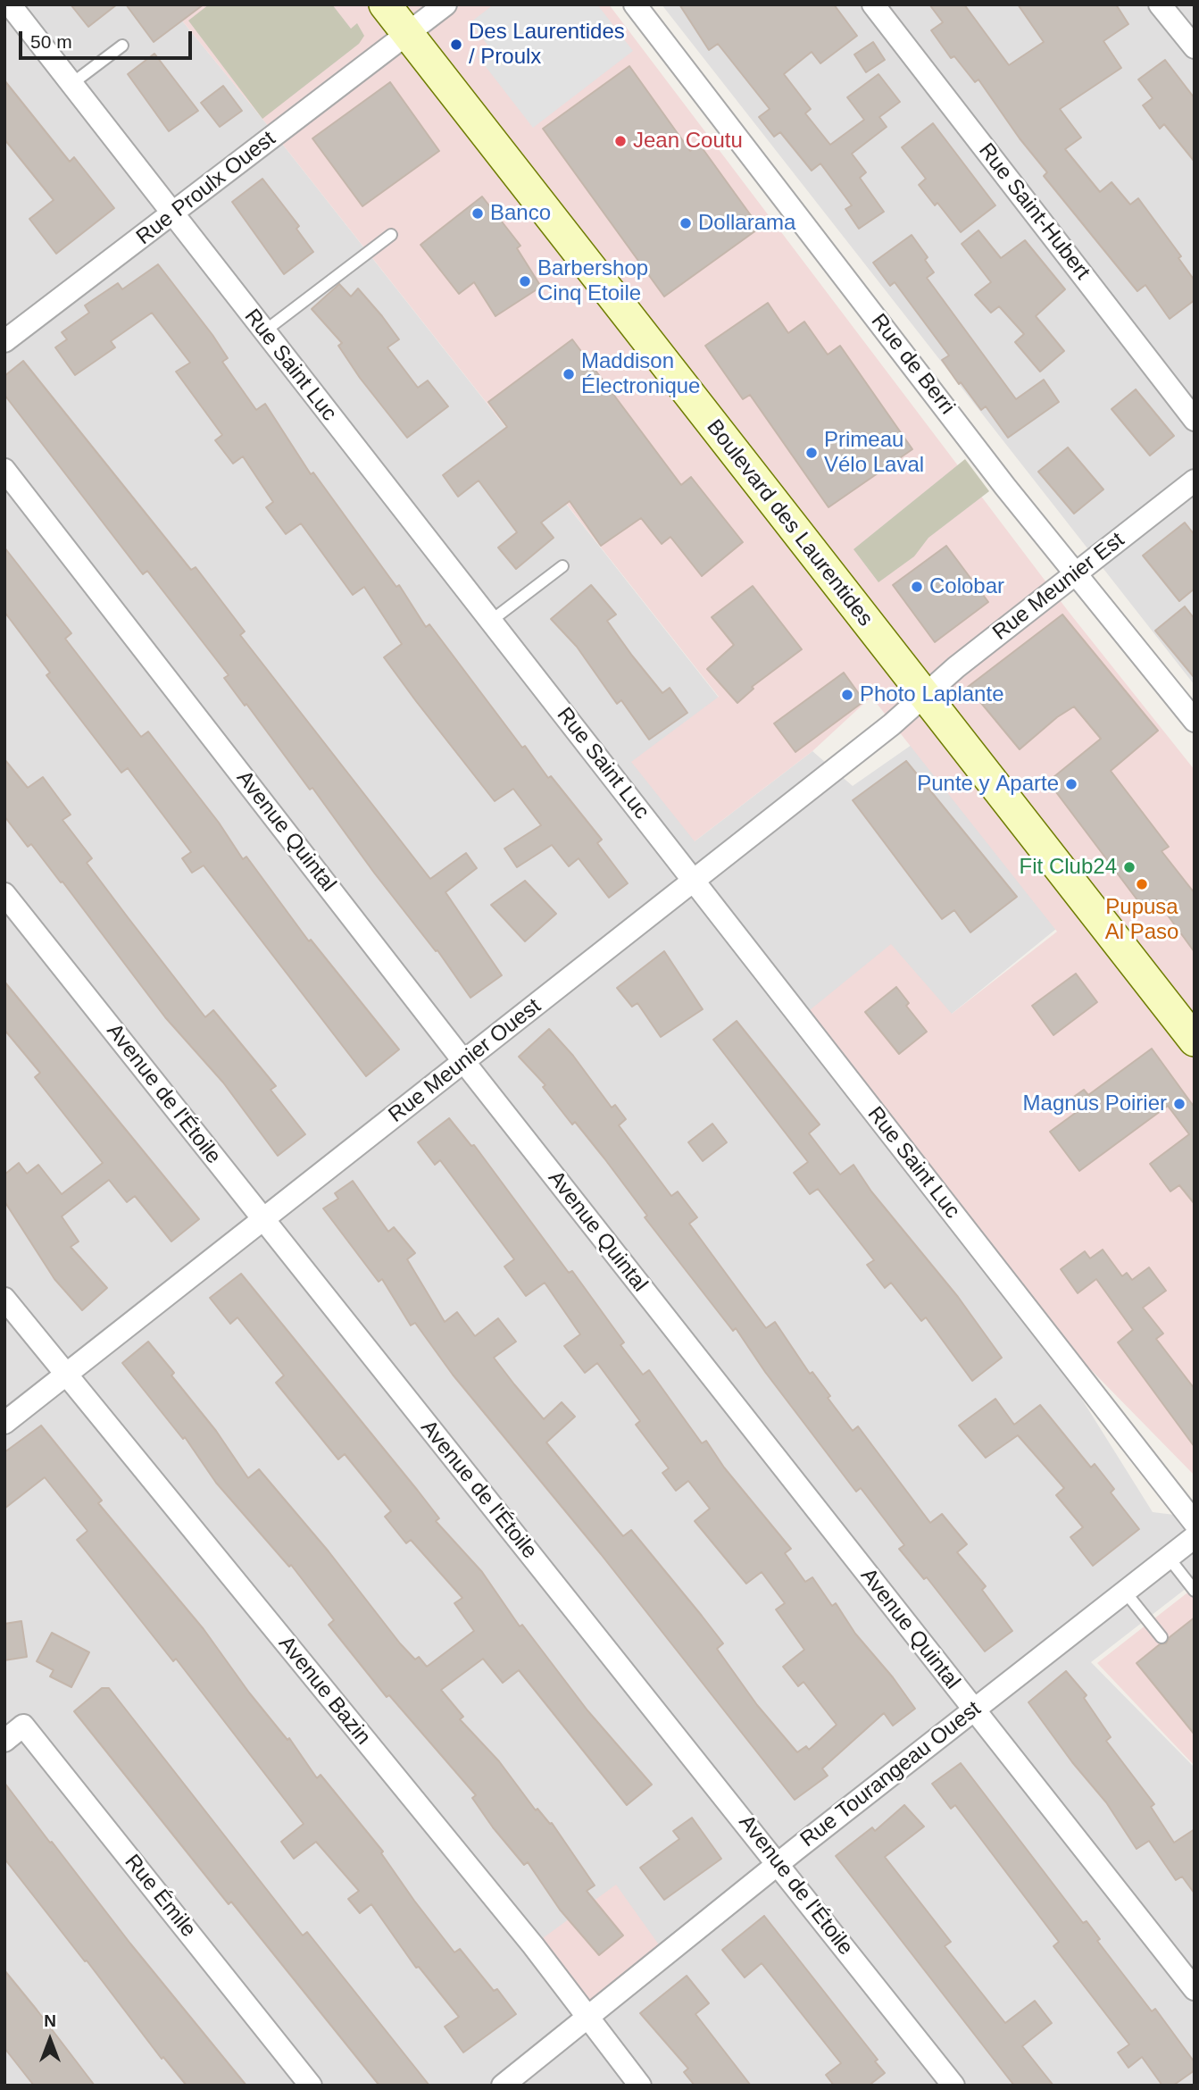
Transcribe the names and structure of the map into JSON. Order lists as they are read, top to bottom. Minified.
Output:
{"streets":{"main road":["Boulevard des Laurentides"],"street":["Rue Proulx Ouest","Rue Saint-Hubert","Rue de Berri","Rue Saint Luc","Rue Meunier Est","Avenue Quintal","Rue Meunier Ouest","Avenue de l'Étoile","Avenue Bazin","Rue Tourangeau Ouest","Rue Émile"]},"crossings":[["Rue Proulx Ouest","Rue Saint Luc"],["Rue Proulx Ouest","Boulevard des Laurentides"],["Rue de Berri","Rue Meunier Est"],["Rue Saint Luc","Rue Meunier Ouest"],["Boulevard des Laurentides","Rue Meunier Est"],["Boulevard des Laurentides","Rue Meunier Ouest"],["Rue Meunier Est","Rue Meunier Ouest"],["Avenue Quintal","Rue Meunier Ouest"],["Avenue Quintal","Rue Tourangeau Ouest"],["Rue Meunier Ouest","Avenue de l'Étoile"],["Rue Meunier Ouest","Avenue Bazin"],["Avenue de l'Étoile","Rue Tourangeau Ouest"],["Avenue Bazin","Rue Tourangeau Ouest"]],"places":["Des Laurentides / Proulx","Jean Coutu","Banco","Dollarama","Barbershop Cinq Etoile","Maddison Électronique","Primeau Vélo Laval","Colobar","Photo Laplante","Punte y Aparte","Fit Club24","Pupusa Al Paso","Magnus Poirier"],"scale_bar":"50 m","north":"top"}
